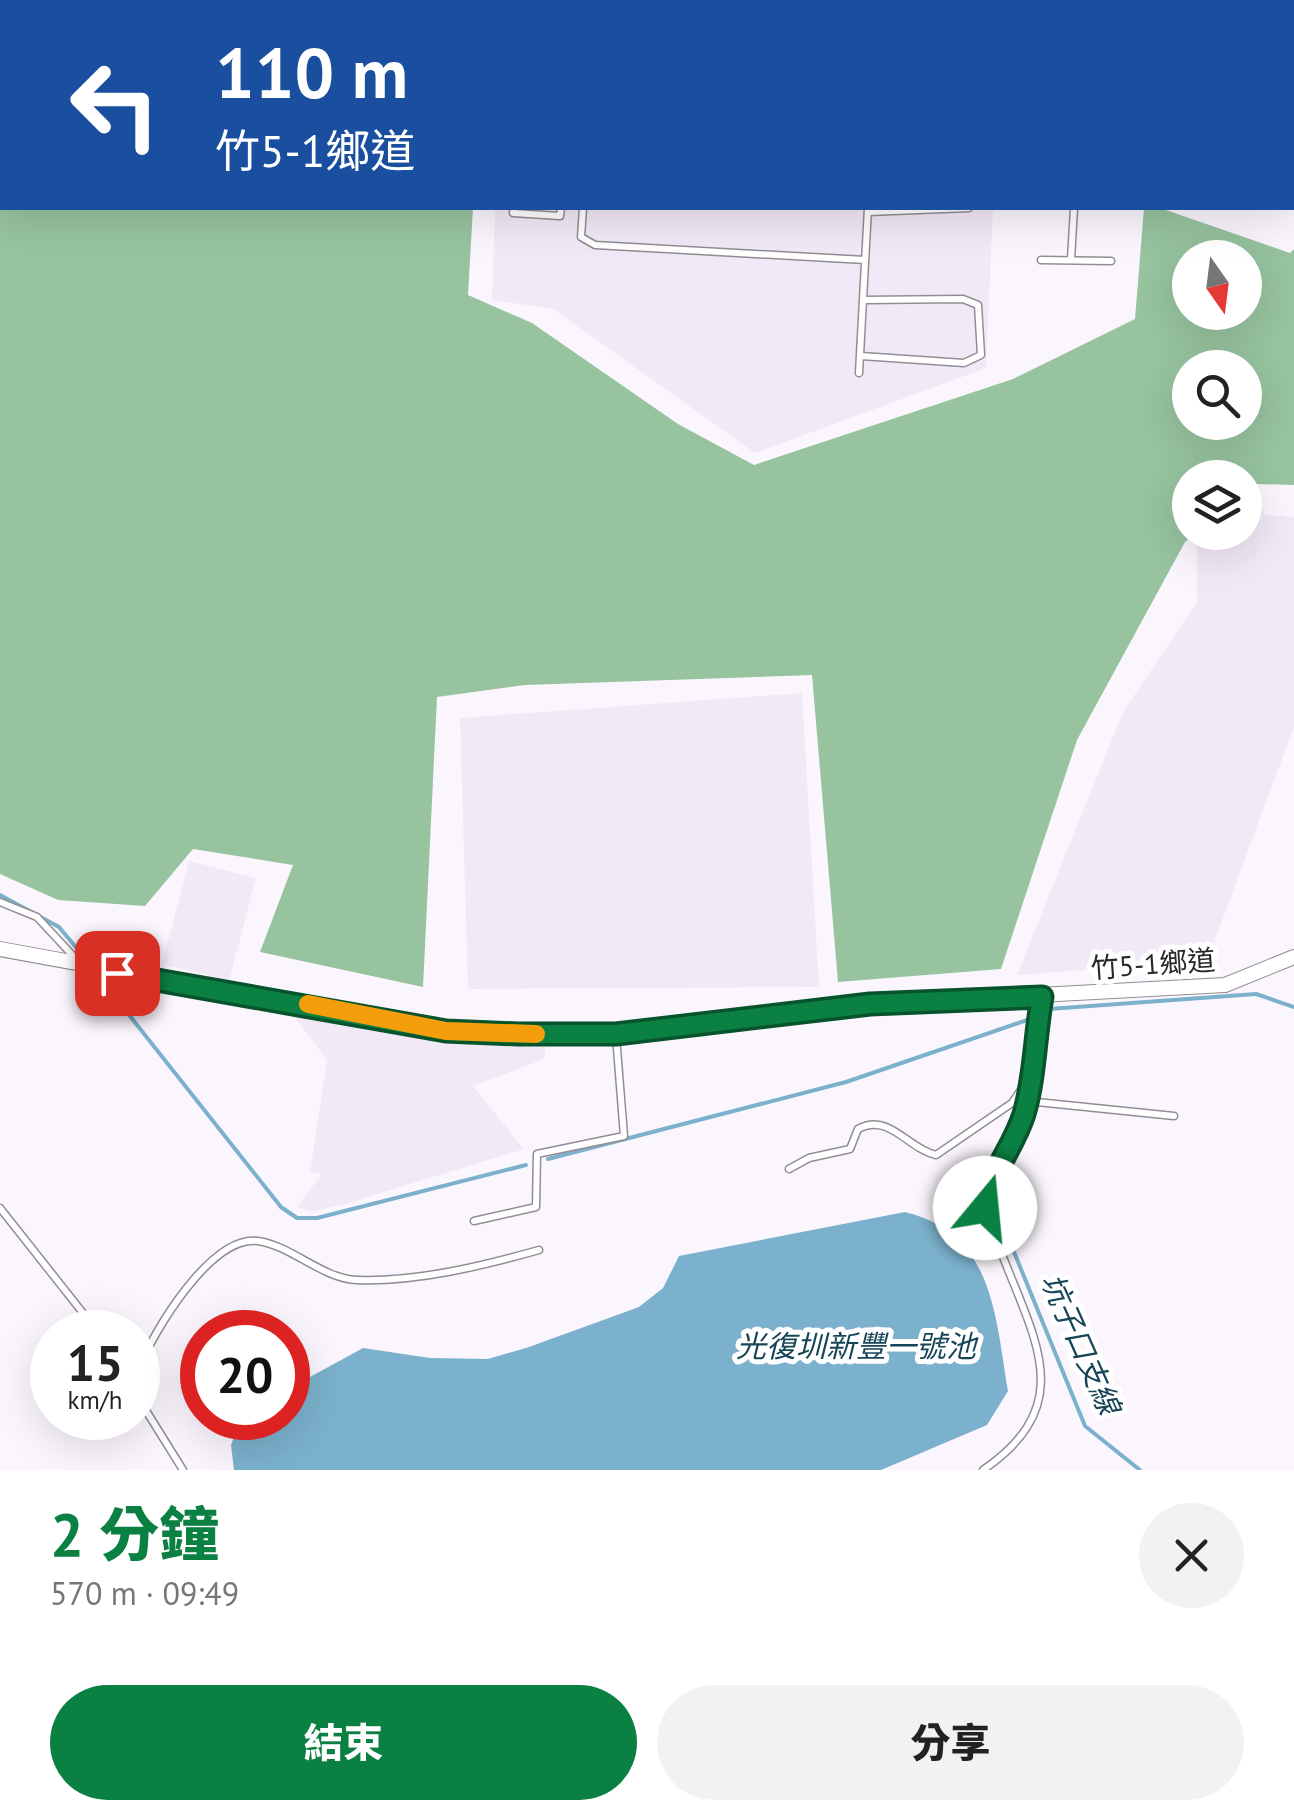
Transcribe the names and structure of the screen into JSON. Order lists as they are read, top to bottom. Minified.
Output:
{"streets":{"street":["竹5-1鄉道"]},"water":["坑子口支線","光復圳新豐一號池"],"north":"bottom","page":{"turn":["110 m","竹5-1鄉道"],"speed":"15 km/h","limit":"20","heading":["2 分鐘","570 m · 09:49"],"buttons":["結束","分享"]}}
